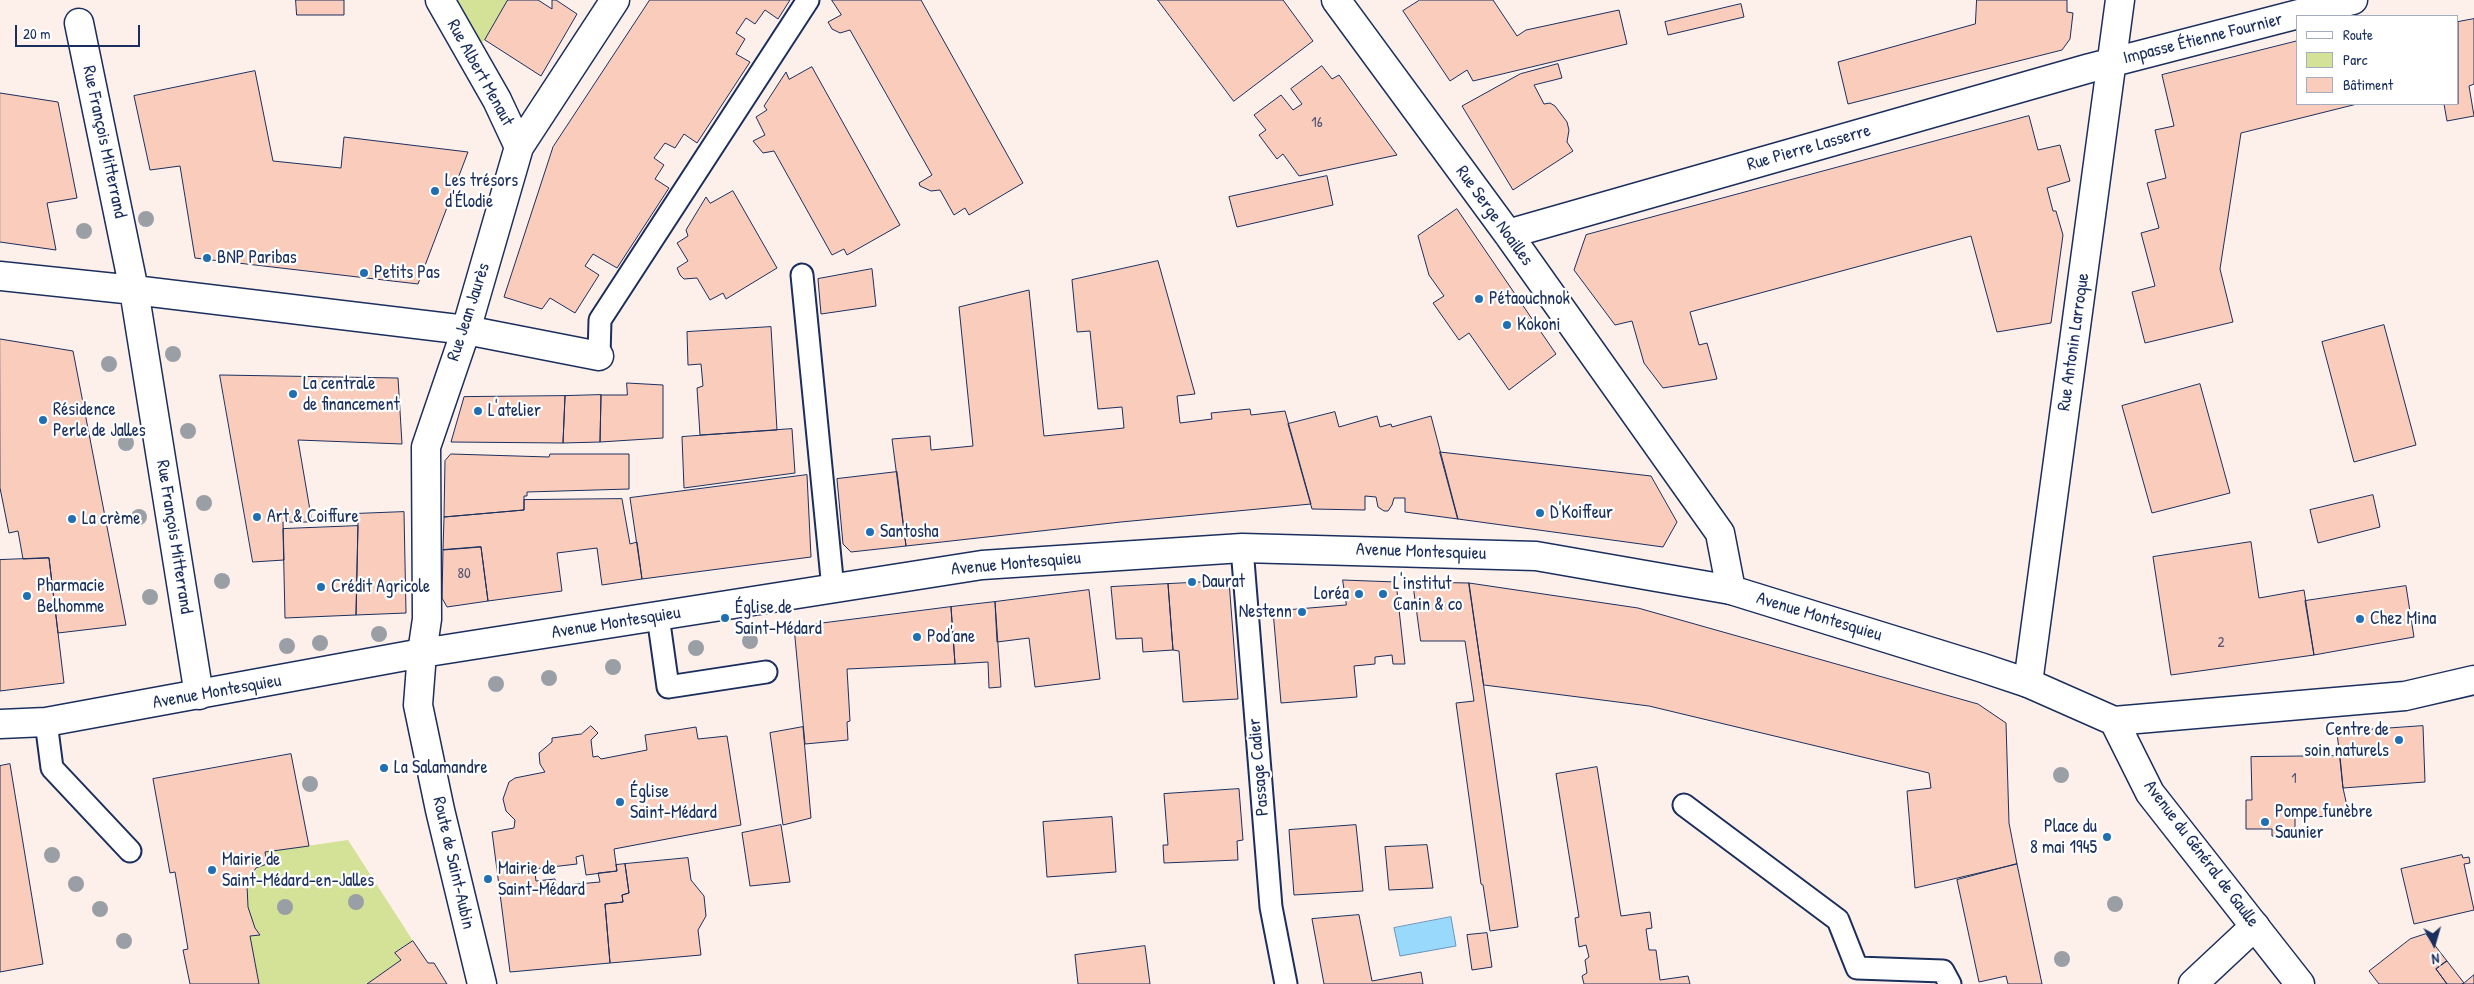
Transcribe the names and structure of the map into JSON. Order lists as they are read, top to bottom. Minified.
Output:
{"streets":{"street":["Impasse Étienne Fournier","Rue Albert Menaut","Rue François Mitterrand","Rue Pierre Lasserre","Rue Serge Noailles","Rue Jean Jaurès","Rue Antonin Larroque","Avenue Montesquieu","Avenue du Général de Gaulle","Route de Saint-Aubin"],"lane":["Passage Cadier"]},"crossings":[["Impasse Étienne Fournier","Rue Pierre Lasserre"],["Impasse Étienne Fournier","Rue Antonin Larroque"],["Rue Albert Menaut","Rue Jean Jaurès"],["Rue François Mitterrand","Avenue Montesquieu"],["Rue Pierre Lasserre","Rue Serge Noailles"],["Rue Pierre Lasserre","Rue Antonin Larroque"],["Rue Serge Noailles","Avenue Montesquieu"],["Rue Jean Jaurès","Avenue Montesquieu"],["Rue Jean Jaurès","Route de Saint-Aubin"],["Rue Antonin Larroque","Avenue Montesquieu"],["Avenue Montesquieu","Passage Cadier"],["Avenue Montesquieu","Route de Saint-Aubin"]],"places":["Les trésors d'Élodie","BNP Paribas","Petits Pas","Pétaouchnok","Kokoni","La centrale de financement","L'atelier","Résidence Perle de Jalles","D'Koiffeur","Art & Coiffure","La crème","Santosha","Daurat","Crédit Agricole","Loréa","L'institut Canin & co","Pharmacie Belhomme","Nestenn","Église de Saint-Médard","Chez Mina","Pod'ane","Centre de soin naturels","La Salamandre","Église Saint-Médard","Pompe funèbre Saunier","Place du 8 mai 1945","Mairie de Saint-Médard-en-Jalles","Mairie de Saint-Médard"],"house_numbers":["16","80","2","1"],"legend":["Route","Parc","Bâtiment"],"scale_bar":"20 m","north":"bottom"}
